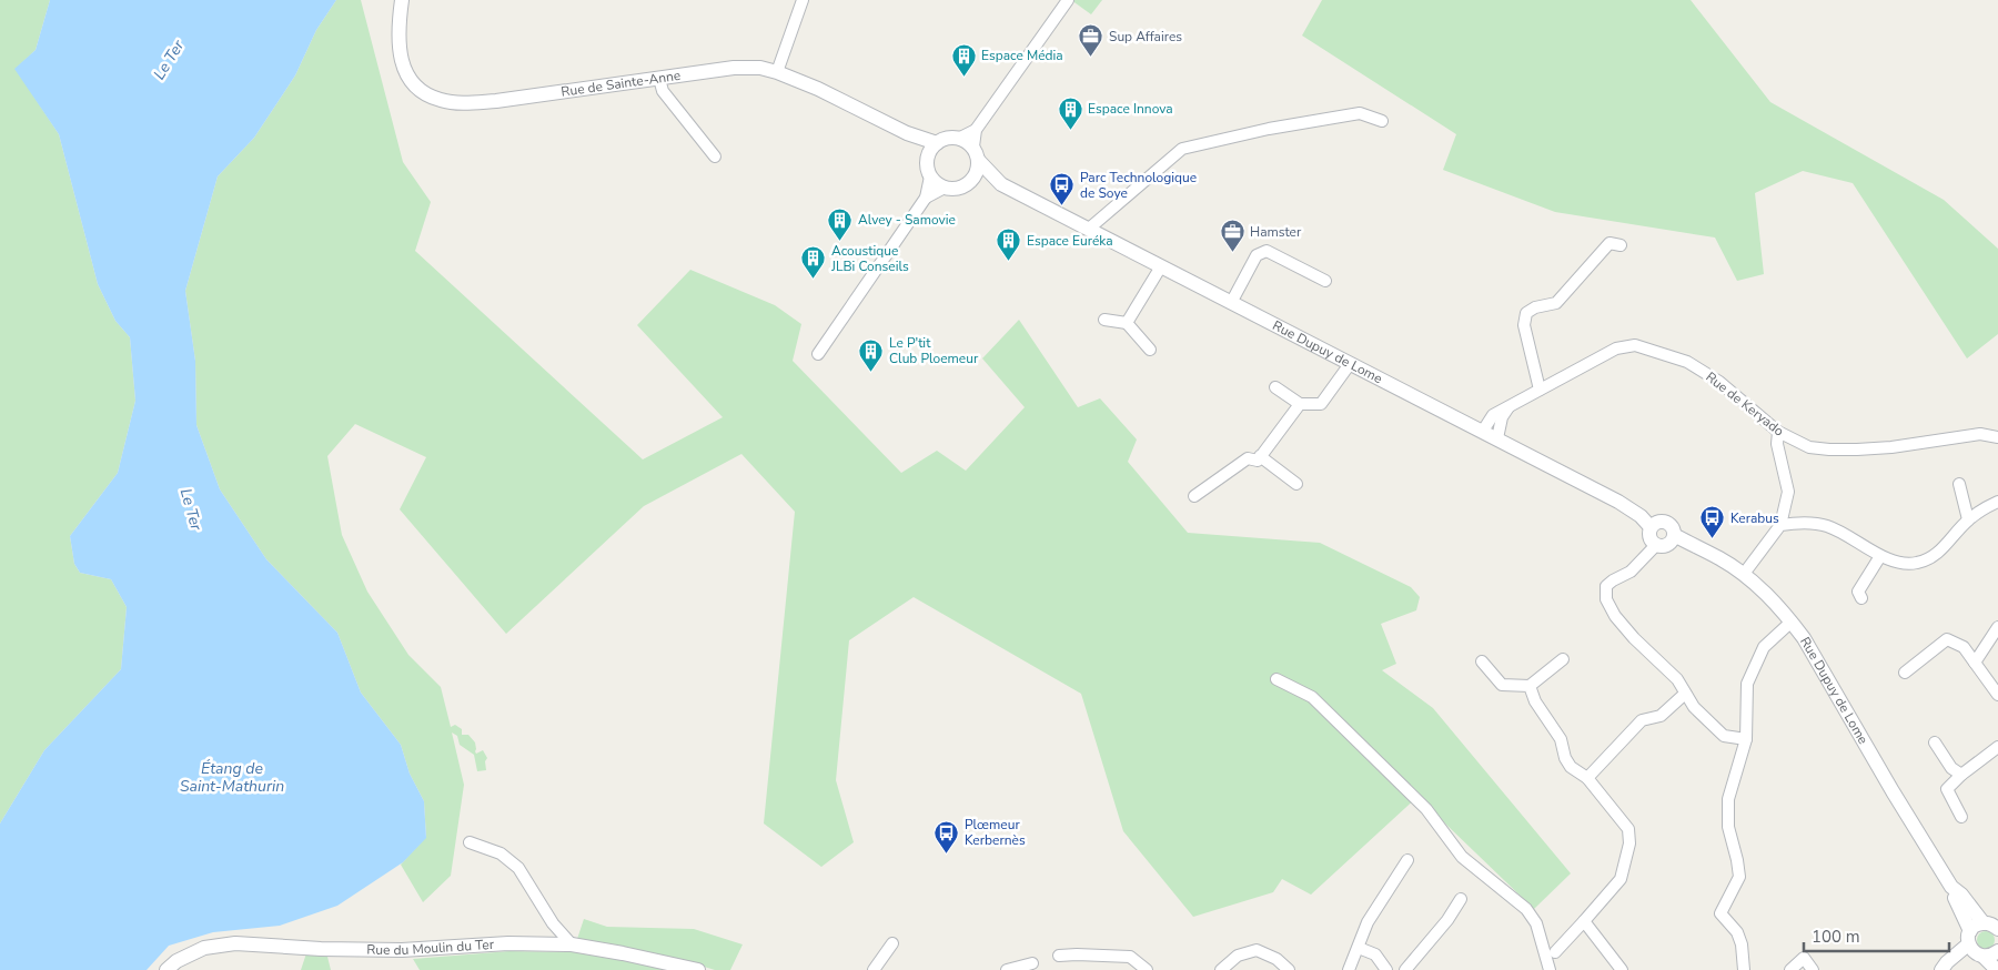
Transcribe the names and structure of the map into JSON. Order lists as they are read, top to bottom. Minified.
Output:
{"streets":{"street":["Rue de Sainte-Anne","Rue Dupuy de Lome","Rue de Keryado","Rue du Moulin du Ter"]},"crossings":[["Rue de Sainte-Anne","Rue Dupuy de Lome"],["Rue Dupuy de Lome","Rue de Keryado"]],"water":["Le Ter","Étang de Saint-Mathurin"],"places":{"office":["Sup Affaires","Hamster"],"building":["Espace Média","Espace Innova","Alvey - Samovie","Espace Euréka","Acoustique JLBi Conseils","Le P'tit Club Ploemeur"],"bus stop":["Parc Technologique de Soye","Kerabus","Plœmeur Kerbernès"]},"scale_bar":"100 m"}
